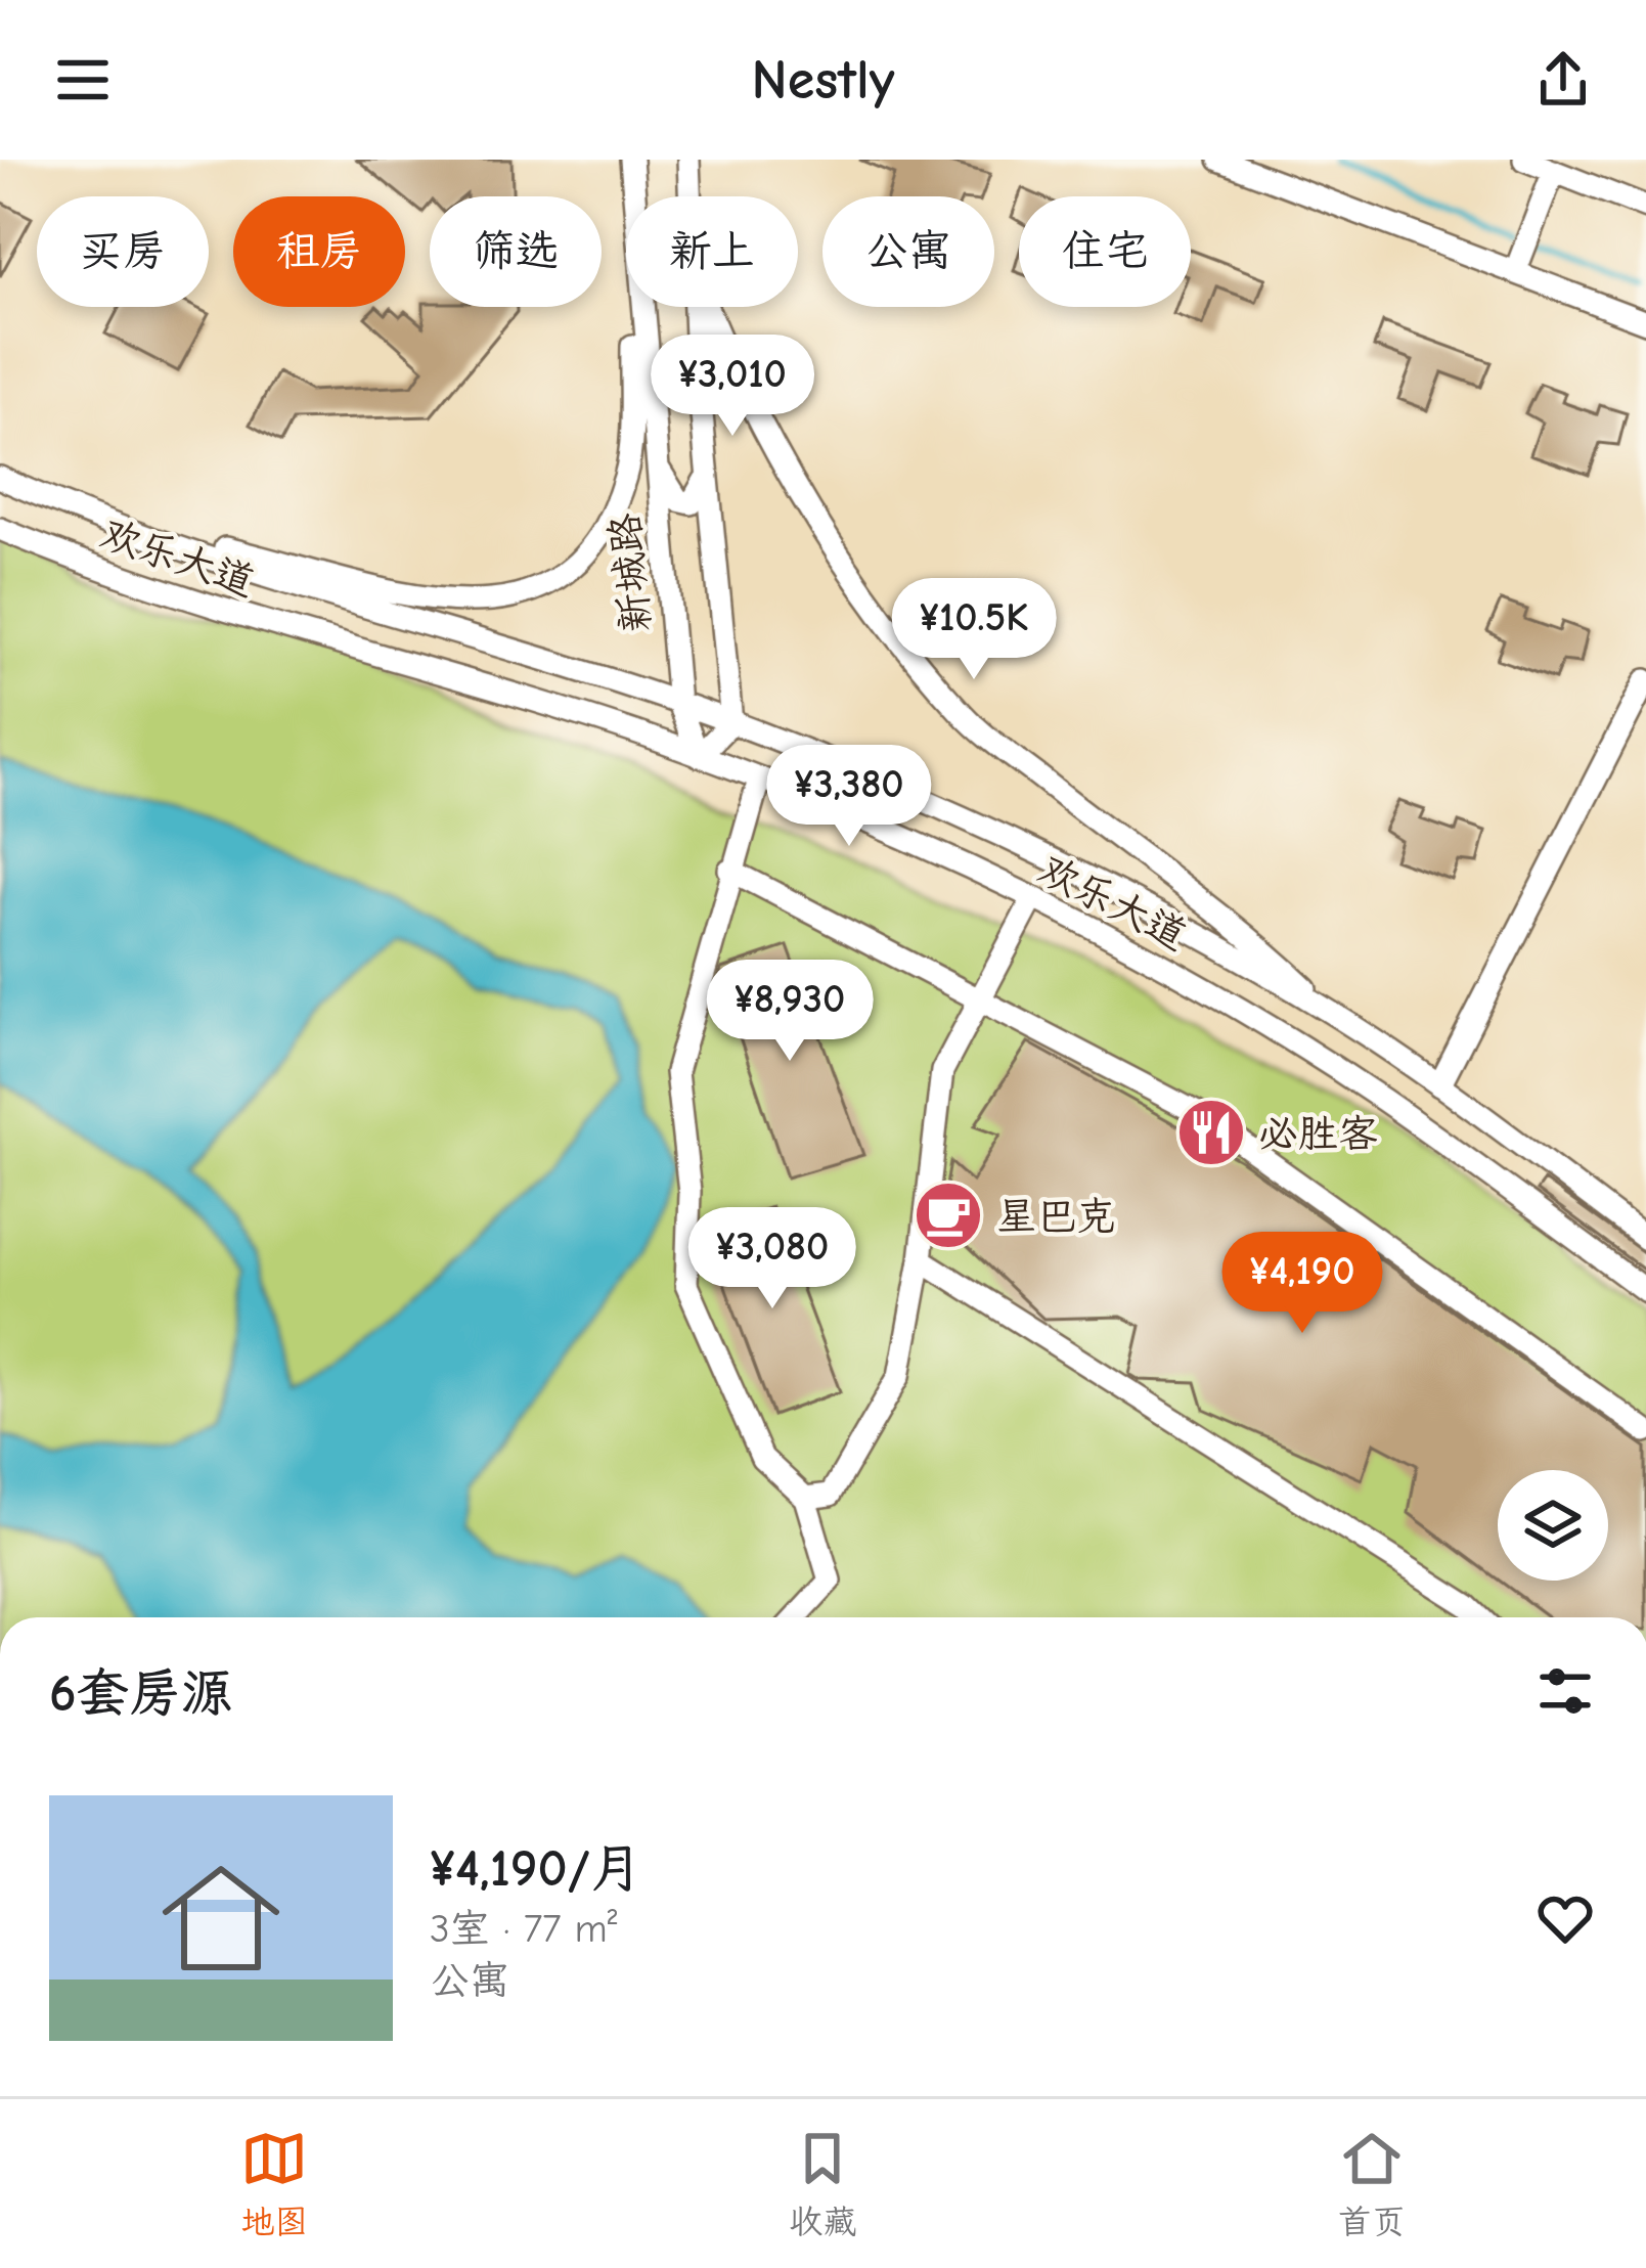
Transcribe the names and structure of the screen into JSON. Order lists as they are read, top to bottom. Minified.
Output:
{"streets":{"street":["欢乐大道","新城路"]},"crossings":[["欢乐大道","新城路"]],"places":{"restaurant":["必胜客"],"cafe":["星巴克"]},"page":{"header":"Nestly","chip":["买房","租房","筛选","新上","公寓","住宅"],"price":["¥3,010","¥10.5K","¥3,380","¥8,930","¥3,080","¥4,190"],"heading":"6套房源","list":[{"name":"¥4,190/月","note":"3室 · 77 m² · 公寓"}],"tabs":["地图","收藏","首页"]}}
